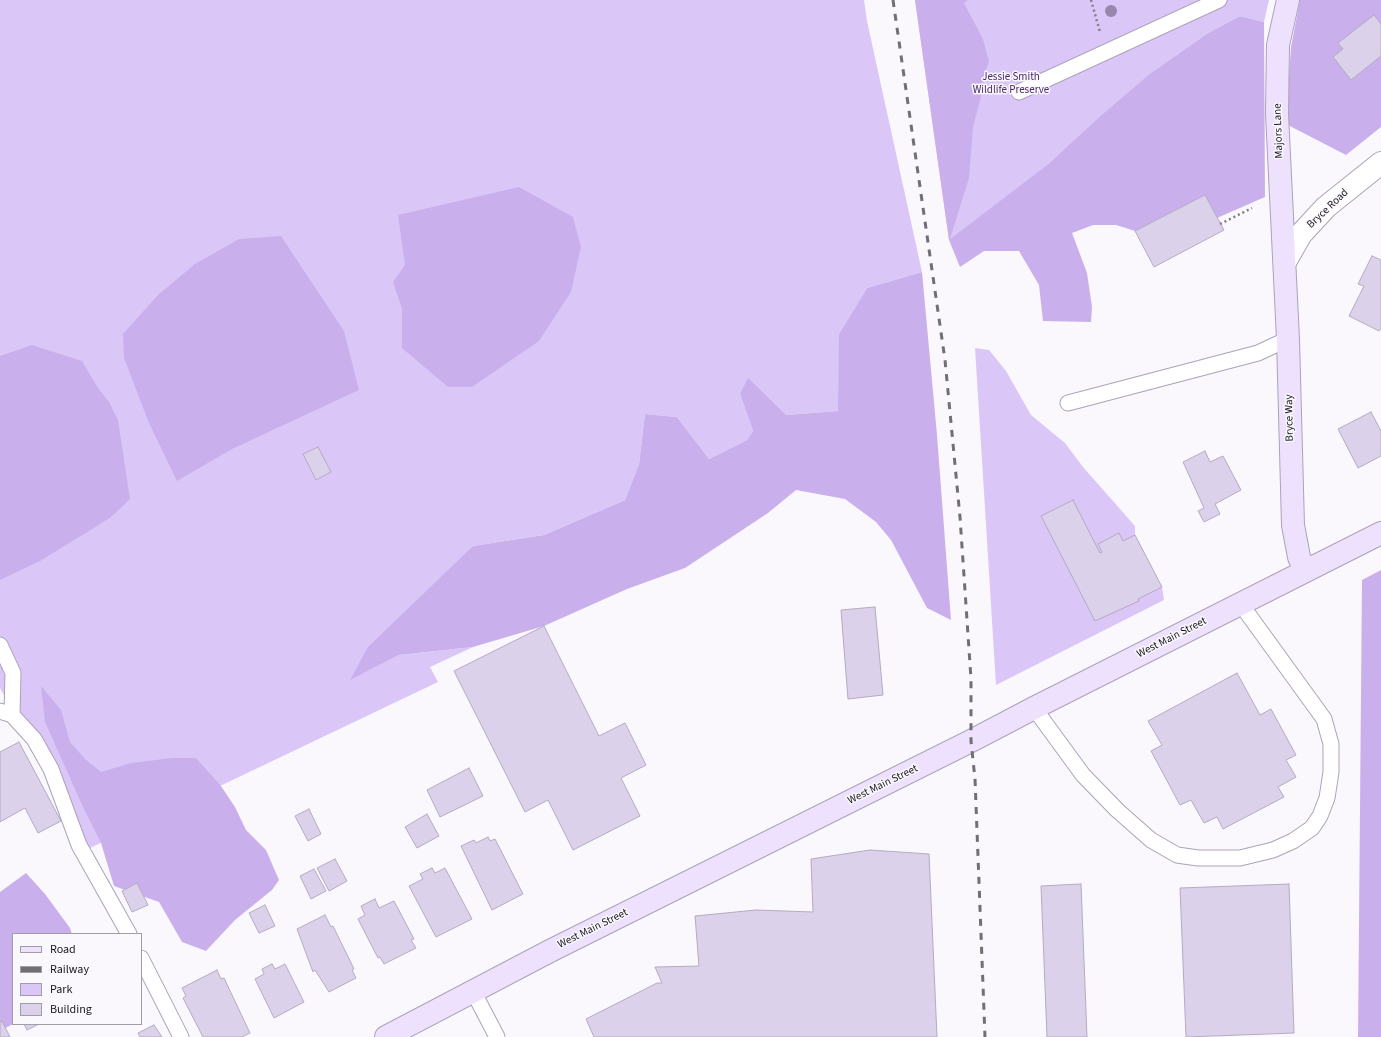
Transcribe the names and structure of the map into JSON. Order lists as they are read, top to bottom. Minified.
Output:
{"streets":{"main road":["Majors Lane","Bryce Way","West Main Street"],"street":["Bryce Road"]},"crossings":[["Majors Lane","Bryce Road"],["Majors Lane","Bryce Way"],["Bryce Road","Bryce Way"],["Bryce Way","West Main Street"]],"parks":["Jessie Smith Wildlife Preserve"],"legend":["Road","Railway","Park","Building"]}
